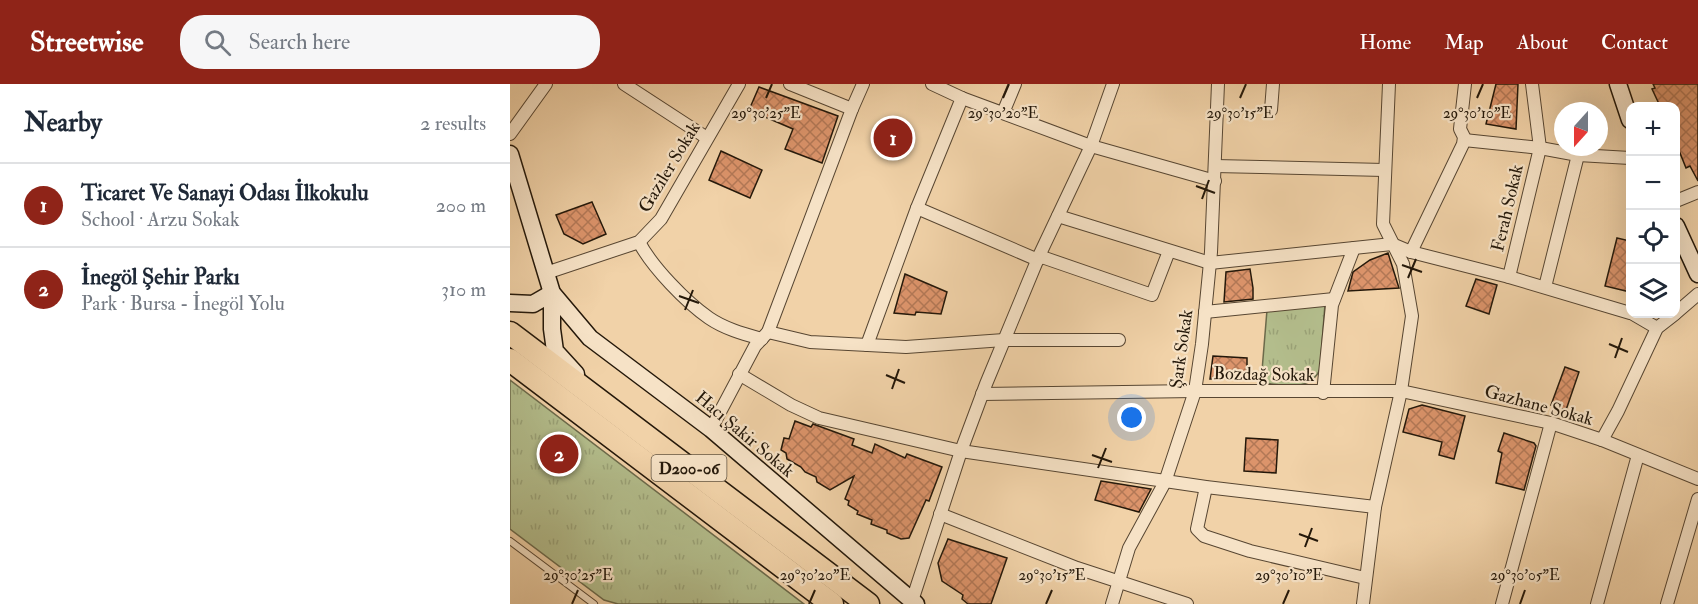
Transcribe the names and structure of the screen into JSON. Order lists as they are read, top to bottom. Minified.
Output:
{"streets":{"highway":["D200-06"],"street":["Gaziler Sokak","Ferah Sokak","Şark Sokak","Bozdağ Sokak","Gazhane Sokak","Hacı Şakir Sokak"]},"crossings":[["Şark Sokak","Bozdağ Sokak"],["Bozdağ Sokak","Gazhane Sokak"]],"north":"bottom","page":{"header":"Streetwise","search":"Search here","nav":["Home","Map","About","Contact"],"heading":["Nearby","2 results"],"map_buttons":["+","−"],"pins":["1","2"],"list":[{"mark":"1","name":"Ticaret Ve Sanayi Odası İlkokulu","note":"School · Arzu Sokak","value":"200 m"},{"mark":"2","name":"İnegöl Şehir Parkı","note":"Park · Bursa - İnegöl Yolu","value":"310 m"}]},"coordinates":["29°30'25\"E","29°30'20\"E","29°30'15\"E","29°30'10\"E","29°30'05\"E"]}
